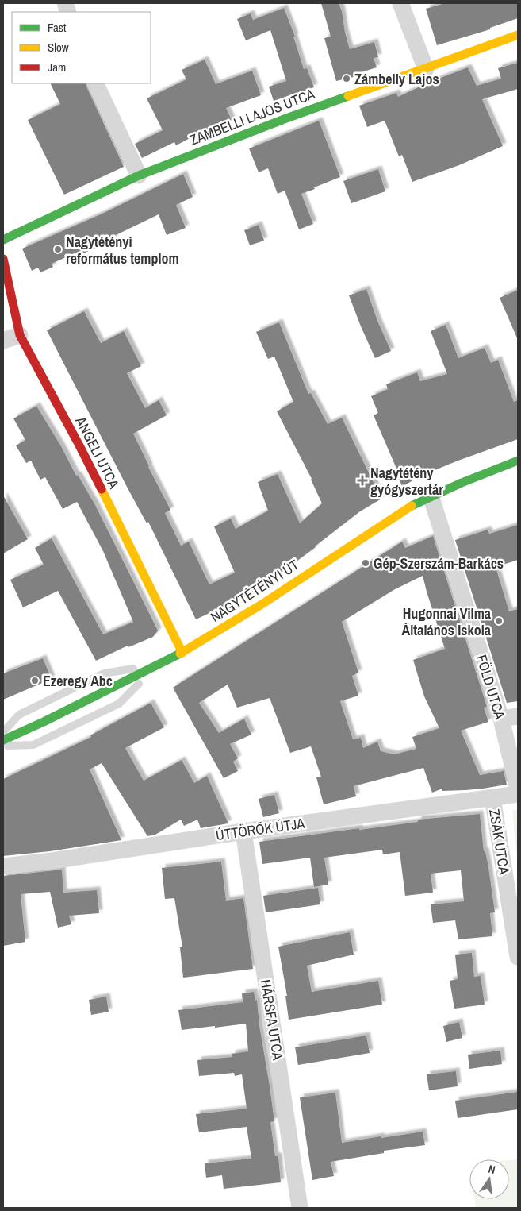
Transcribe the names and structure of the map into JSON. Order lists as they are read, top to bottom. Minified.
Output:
{"streets":{"street":["ZAMBELLI LAJOS UTCA","ANGELI UTCA","NAGYTÉTÉNYI ÚT","FÖLD UTCA","ÚTTÖRŐK ÚTJA","ZSÁK UTCA","HÁRSFA UTCA"]},"crossings":[["ANGELI UTCA","NAGYTÉTÉNYI ÚT"],["NAGYTÉTÉNYI ÚT","FÖLD UTCA"],["ÚTTÖRŐK ÚTJA","ZSÁK UTCA"],["ÚTTÖRŐK ÚTJA","HÁRSFA UTCA"]],"places":{"other":["Zámbelly Lajos","Nagytétényi református templom","Gép-Szerszám-Barkács","Hugonnai Vilma Általános Iskola","Ezeregy Abc"],"health":["Nagytétény gyógyszertár"]},"legend":["Fast","Slow","Jam"],"north":"top"}
